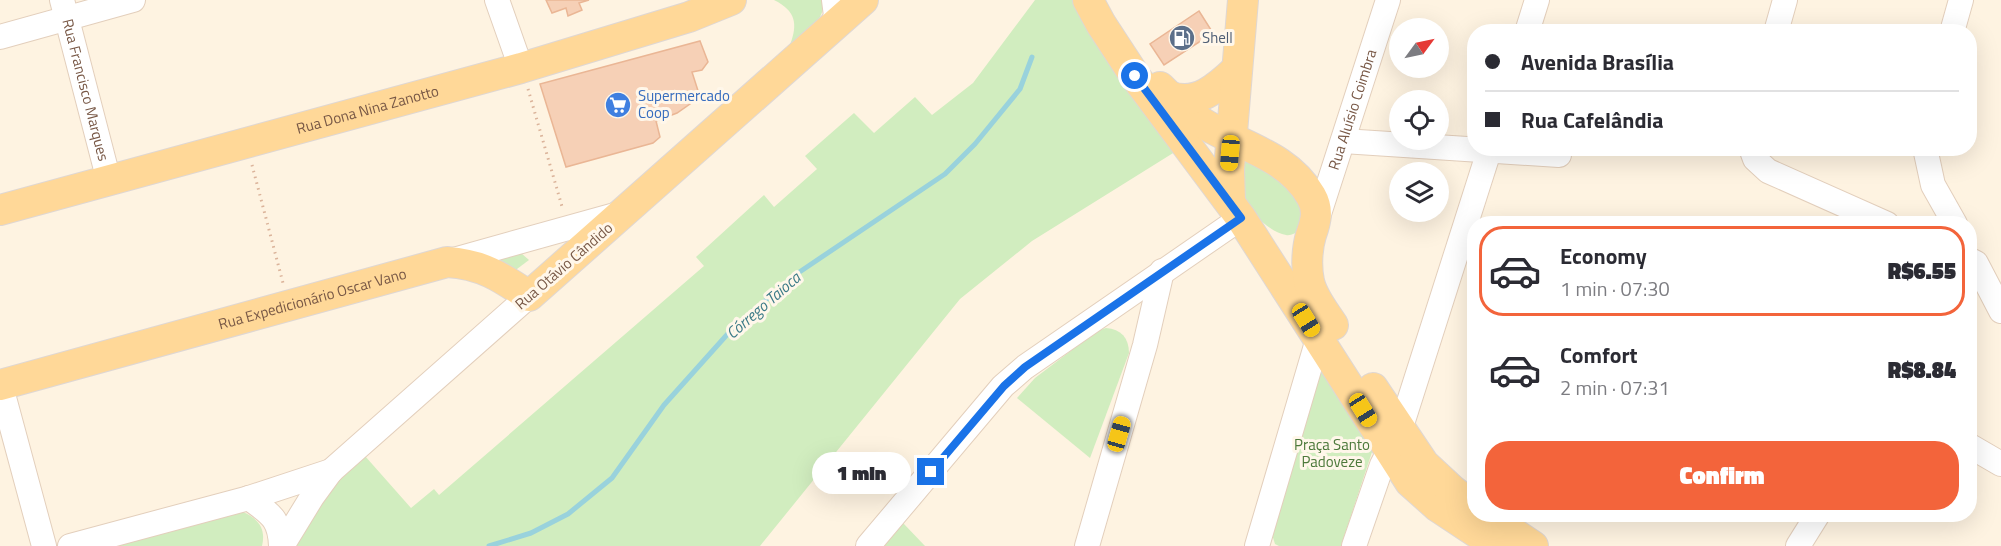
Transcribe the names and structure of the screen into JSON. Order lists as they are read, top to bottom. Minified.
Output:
{"streets":{"main road":["Rua Dona Nina Zanotto","Rua Otávio Cândido","Rua Expedicionário Oscar Vano"],"street":["Rua Francisco Marques","Rua Aluísio Coimbra"]},"crossings":[["Rua Francisco Marques","Rua Dona Nina Zanotto"],["Rua Otávio Cândido","Rua Expedicionário Oscar Vano"]],"water":["Córrego Taioca"],"parks":["Praça Santo Padoveze"],"places":{"fuel station":["Shell"],"supermarket":["Supermercado Coop"]},"north":"top right","page":{"banner":["Avenida Brasília","Rua Cafelândia"],"list":[{"name":"Economy","note":"1 min · 07:30","value":"R$6.55"},{"name":"Comfort","note":"2 min · 07:31","value":"R$8.84"}],"buttons":"Confirm","bubble":"1 min"}}
